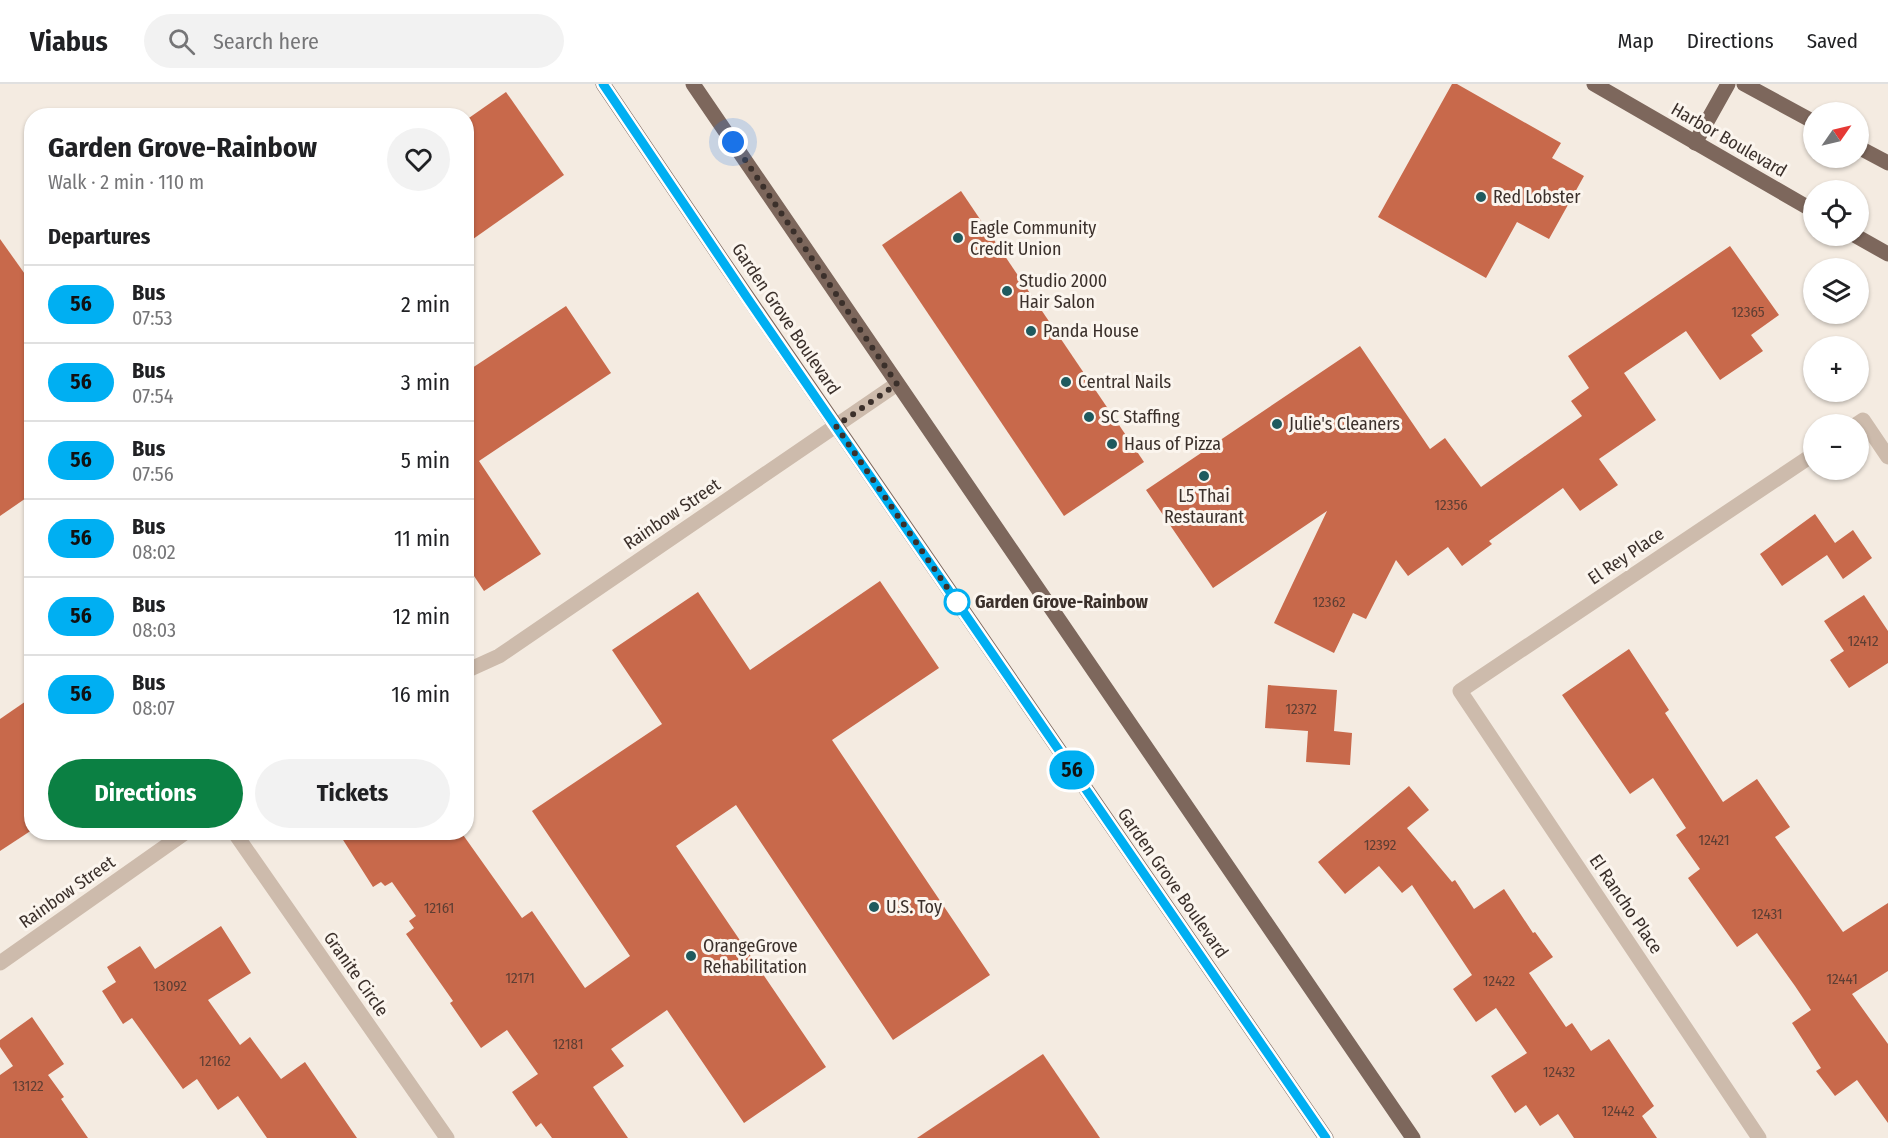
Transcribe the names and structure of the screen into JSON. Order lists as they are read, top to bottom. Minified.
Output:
{"streets":{"main road":["Harbor Boulevard","Garden Grove Boulevard"],"street":["Rainbow Street","El Rey Place","El Rancho Place","Granite Circle"]},"crossings":[["Garden Grove Boulevard","Rainbow Street"],["El Rey Place","El Rancho Place"]],"places":["Red Lobster","Eagle Community Credit Union","Studio 2000 Hair Salon","Panda House","Central Nails","SC Staffing","Julie's Cleaners","Haus of Pizza","L5 Thai Restaurant","Garden Grove-Rainbow","U.S. Toy","OrangeGrove Rehabilitation"],"lines":["bus line 56"],"house_numbers":["12365","12356","12362","12412","12372","12421","12392","12161","12431","12171","12441","12422","13092","12181","12162","12432","13122","12442"],"north":"top right","page":{"header":"Viabus","search":"Search here","nav":["Map","Directions","Saved"],"on_map":"56","map_buttons":["+","−"],"heading":[["Garden Grove-Rainbow","Walk · 2 min · 110 m"],"Departures"],"list":[{"mark":"56","name":"Bus","note":"07:53","value":"2 min"},{"mark":"56","name":"Bus","note":"07:54","value":"3 min"},{"mark":"56","name":"Bus","note":"07:56","value":"5 min"},{"mark":"56","name":"Bus","note":"08:02","value":"11 min"},{"mark":"56","name":"Bus","note":"08:03","value":"12 min"},{"mark":"56","name":"Bus","note":"08:07","value":"16 min"}],"buttons":["Directions","Tickets"]}}
